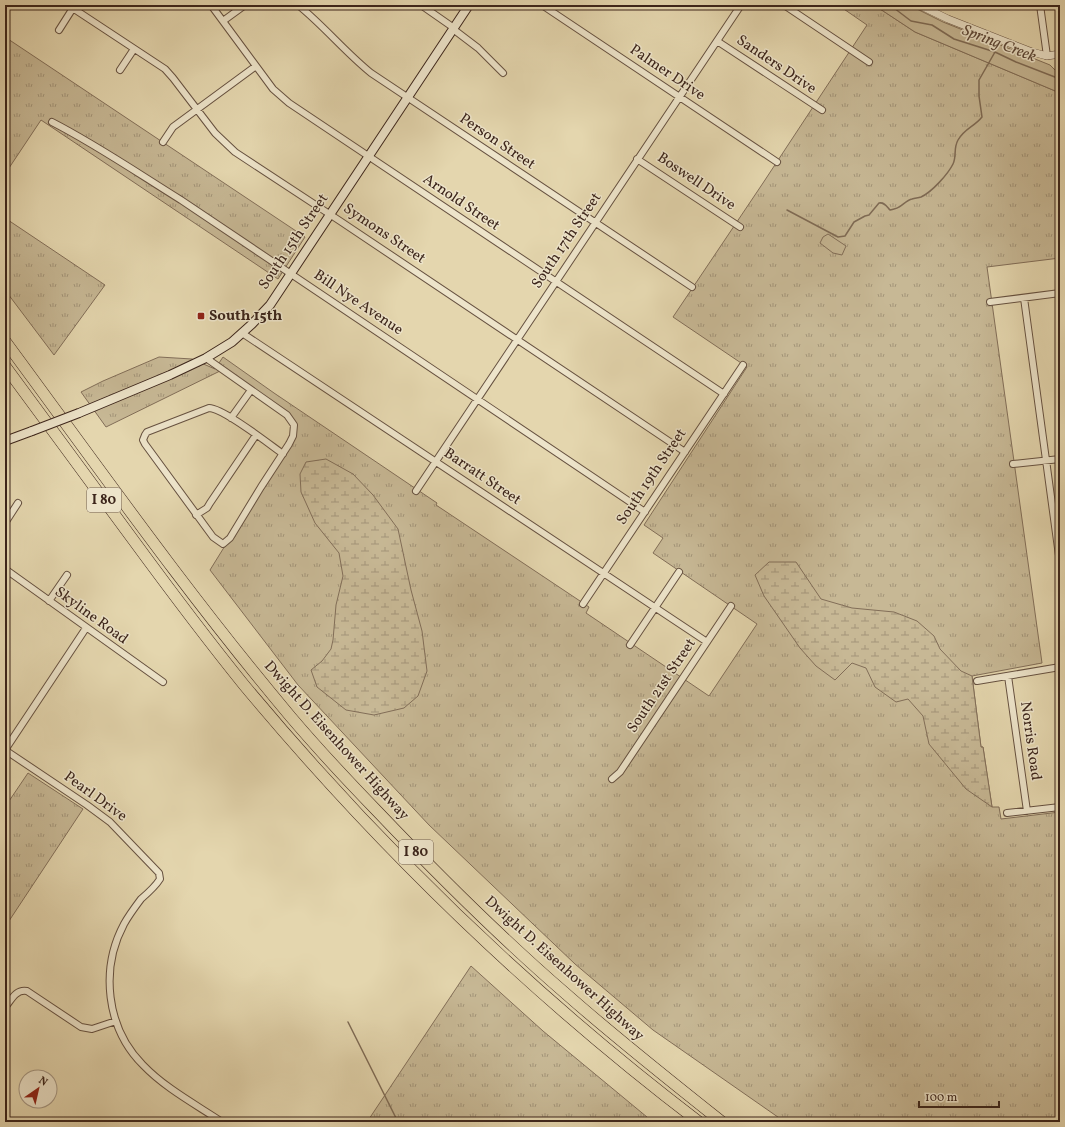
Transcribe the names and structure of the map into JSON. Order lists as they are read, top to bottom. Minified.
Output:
{"streets":{"highway":["I 80","Dwight D. Eisenhower Highway"],"main road":["South 15th Street"],"street":["Sanders Drive","Palmer Drive","Person Street","Boswell Drive","Arnold Street","Symons Street","South 17th Street","Bill Nye Avenue","Barratt Street","South 19th Street","Skyline Road","South 21st Street","Norris Road","Pearl Drive"]},"crossings":[["Sanders Drive","South 17th Street"],["Palmer Drive","South 17th Street"],["Person Street","South 17th Street"],["Person Street","South 15th Street"],["Boswell Drive","South 17th Street"],["Arnold Street","South 17th Street"],["Arnold Street","South 15th Street"],["Arnold Street","South 19th Street"],["Symons Street","South 17th Street"],["Symons Street","South 15th Street"],["Symons Street","South 19th Street"],["South 17th Street","Bill Nye Avenue"],["South 17th Street","Barratt Street"],["South 15th Street","Bill Nye Avenue"],["South 15th Street","Barratt Street"],["Bill Nye Avenue","South 19th Street"],["Barratt Street","South 19th Street"],["Barratt Street","South 21st Street"]],"water":["Spring Creek"],"places":{"transit":["South 15th"]},"scale_bar":"100 m","north":"top right"}
